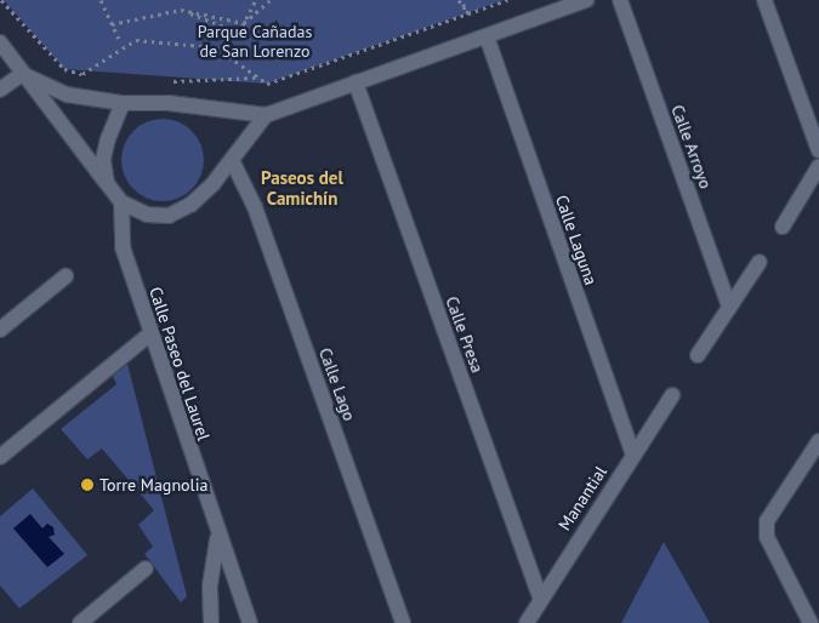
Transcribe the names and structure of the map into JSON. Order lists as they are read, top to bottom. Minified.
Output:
{"streets":{"street":["Calle Arroyo","Calle Laguna","Calle Presa","Calle Paseo del Laurel","Calle Lago","Manantial"]},"crossings":[["Calle Laguna","Manantial"],["Calle Presa","Manantial"]],"districts":["Paseos del Camichín"],"parks":["Parque Cañadas de San Lorenzo"],"places":["Torre Magnolia"]}
